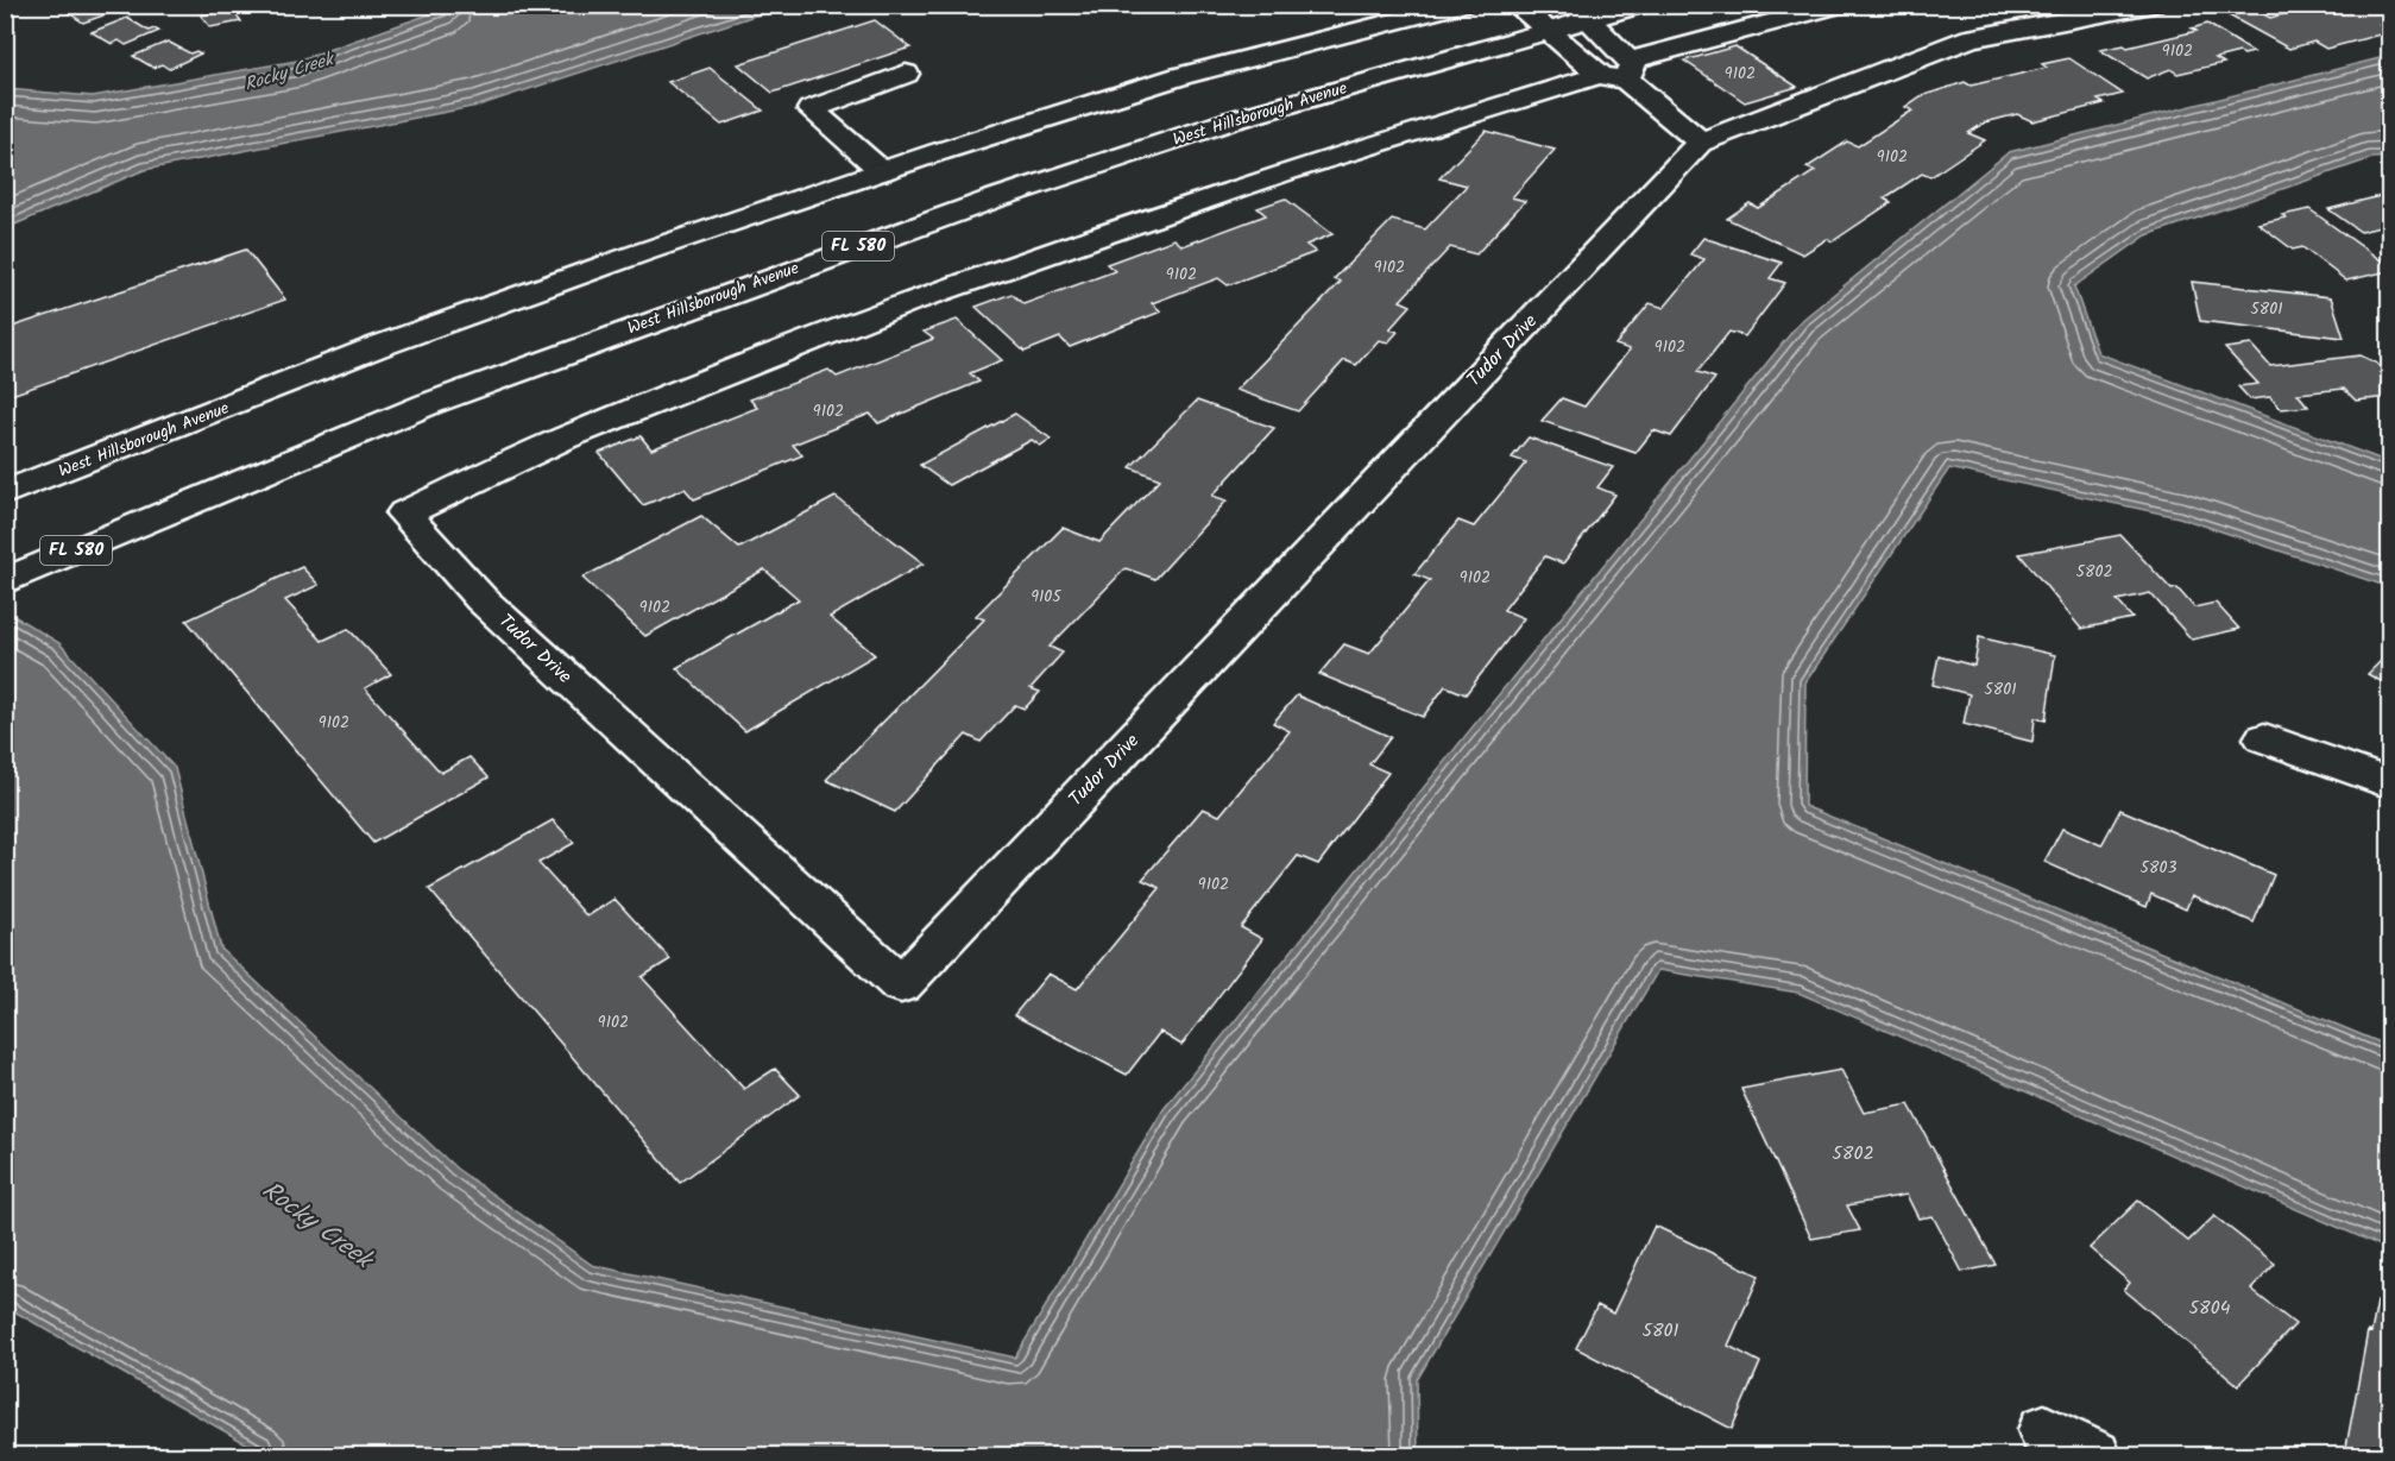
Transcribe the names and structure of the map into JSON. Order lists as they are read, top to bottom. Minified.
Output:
{"streets":{"main road":["West Hillsborough Avenue","FL 580","Tudor Drive"]},"water":["Rocky Creek"],"house_numbers":["9102","9102","9102","9102","9102","5801","9102","9102","5802","9102","9105","9102","5801","9102","5803","9102","9102","5802","5804","5801"]}
